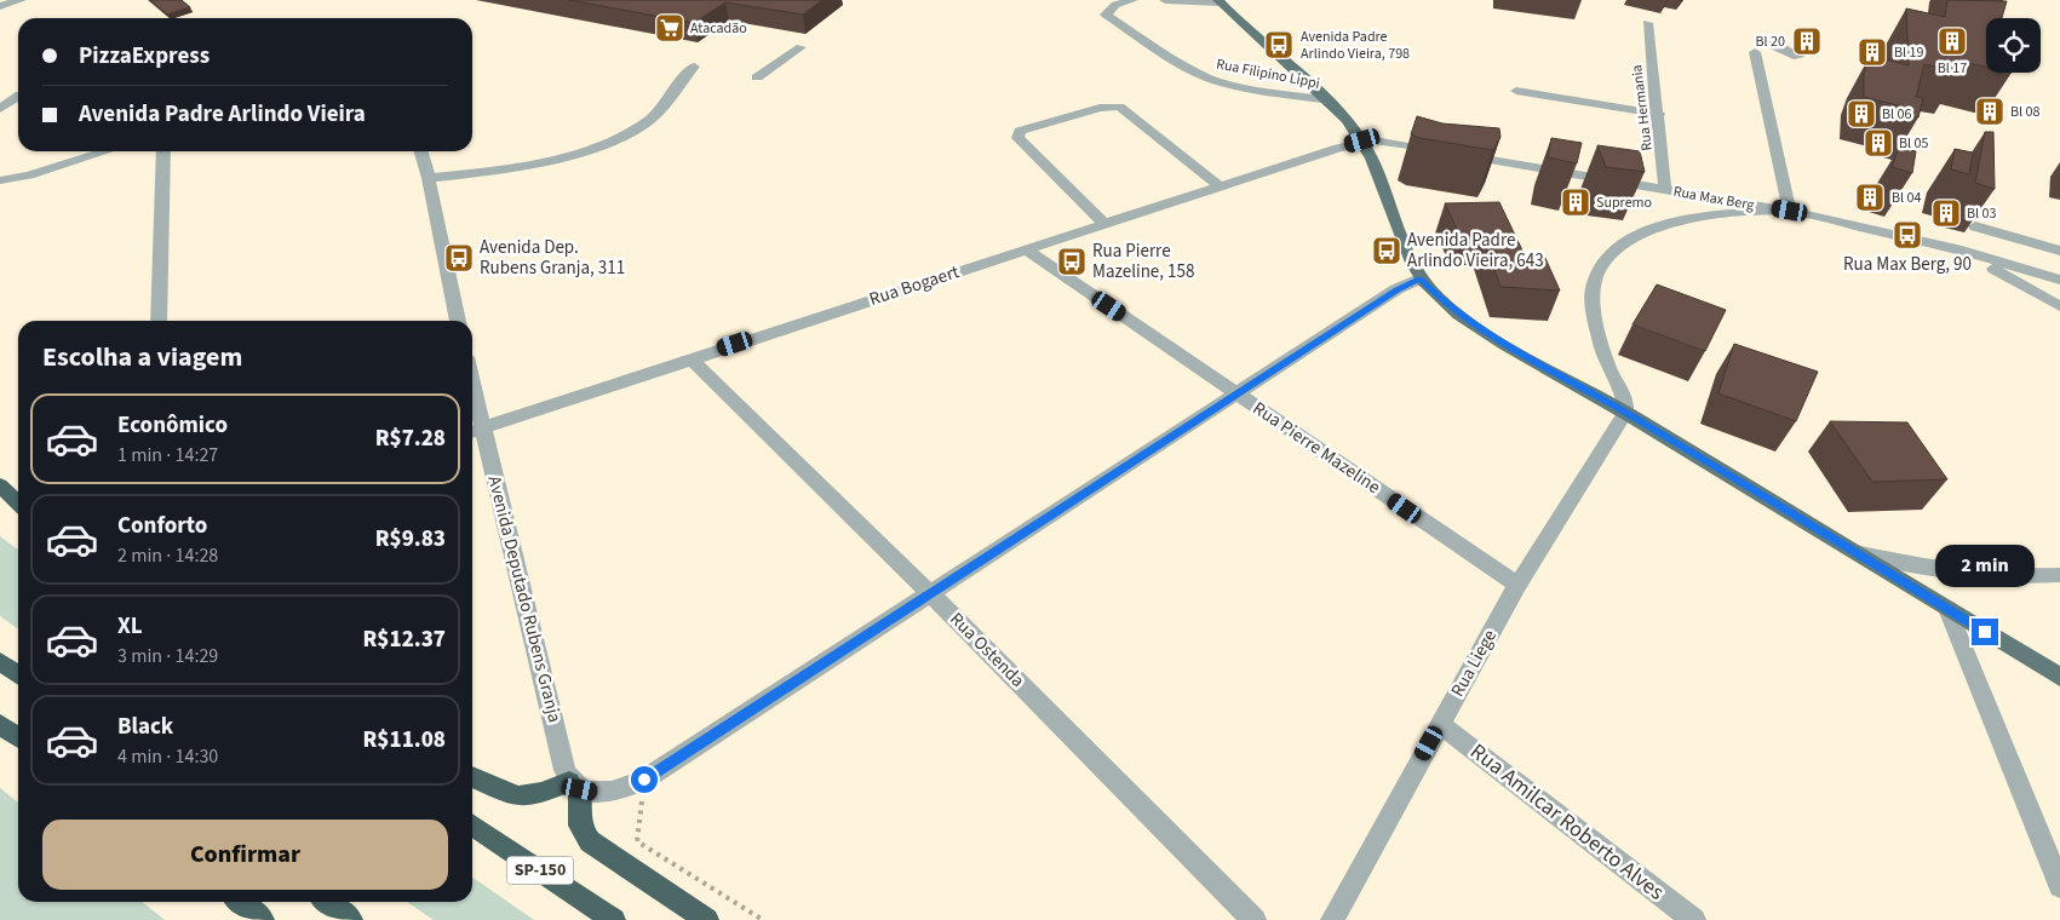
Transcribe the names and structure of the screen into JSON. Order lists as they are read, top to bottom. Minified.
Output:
{"streets":{"highway":["SP-150"],"street":["Rua Filipino Lippi","Rua Hermania","Rua Max Berg","Rua Bogaert","Rua Pierre Mazeline","Avenida Deputado Rubens Granja","Rua Ostenda","Rua Liege","Rua Amilcar Roberto Alves"]},"crossings":[["Rua Hermania","Rua Max Berg"],["Rua Max Berg","Rua Bogaert"],["Rua Bogaert","Rua Pierre Mazeline"],["Rua Bogaert","Avenida Deputado Rubens Granja"],["Rua Bogaert","Rua Ostenda"],["Rua Pierre Mazeline","Rua Liege"],["Rua Liege","Rua Amilcar Roberto Alves"]],"places":{"supermarket":["Atacadão"],"building":["Bl 20","Bl 17","Bl 19","Bl 08","Bl 06","Bl 05","Bl 04","Supremo","Bl 03"],"bus stop":["Avenida Padre Arlindo Vieira, 798","Rua Max Berg, 90","Avenida Padre Arlindo Vieira, 643","Avenida Dep. Rubens Granja, 311","Rua Pierre Mazeline, 158"]},"page":{"banner":["PizzaExpress","Avenida Padre Arlindo Vieira"],"heading":"Escolha a viagem","list":[{"name":"Econômico","note":"1 min · 14:27","value":"R$7.28"},{"name":"Conforto","note":"2 min · 14:28","value":"R$9.83"},{"name":"XL","note":"3 min · 14:29","value":"R$12.37"},{"name":"Black","note":"4 min · 14:30","value":"R$11.08"}],"bubble":"2 min","buttons":"Confirmar"}}
